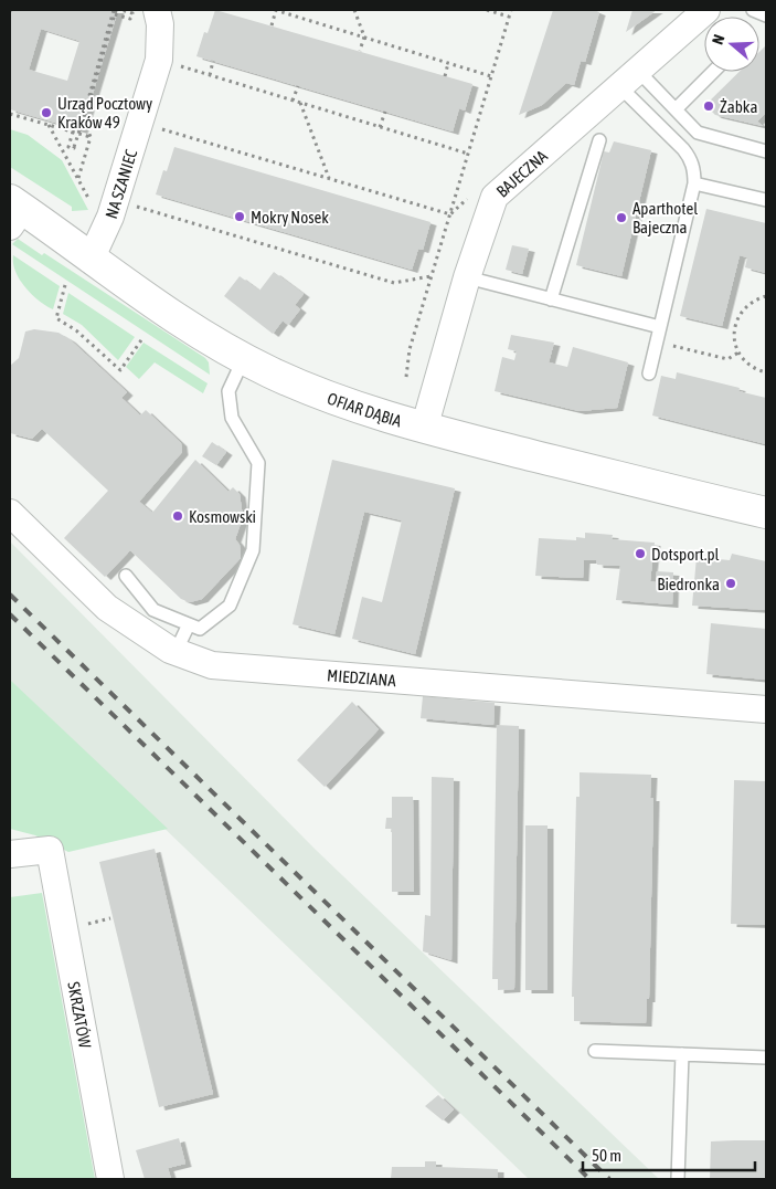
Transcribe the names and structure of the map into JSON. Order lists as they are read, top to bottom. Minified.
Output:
{"streets":{"street":["BAJECZNA","NA SZANIEC","OFIAR DĄBIA","MIEDZIANA","SKRZATÓW"]},"crossings":[["BAJECZNA","OFIAR DĄBIA"],["NA SZANIEC","OFIAR DĄBIA"]],"places":["Żabka","Urząd Pocztowy Kraków 49","Mokry Nosek","Aparthotel Bajeczna","Kosmowski","Dotsport.pl","Biedronka"],"scale_bar":"50 m","north":"left"}
